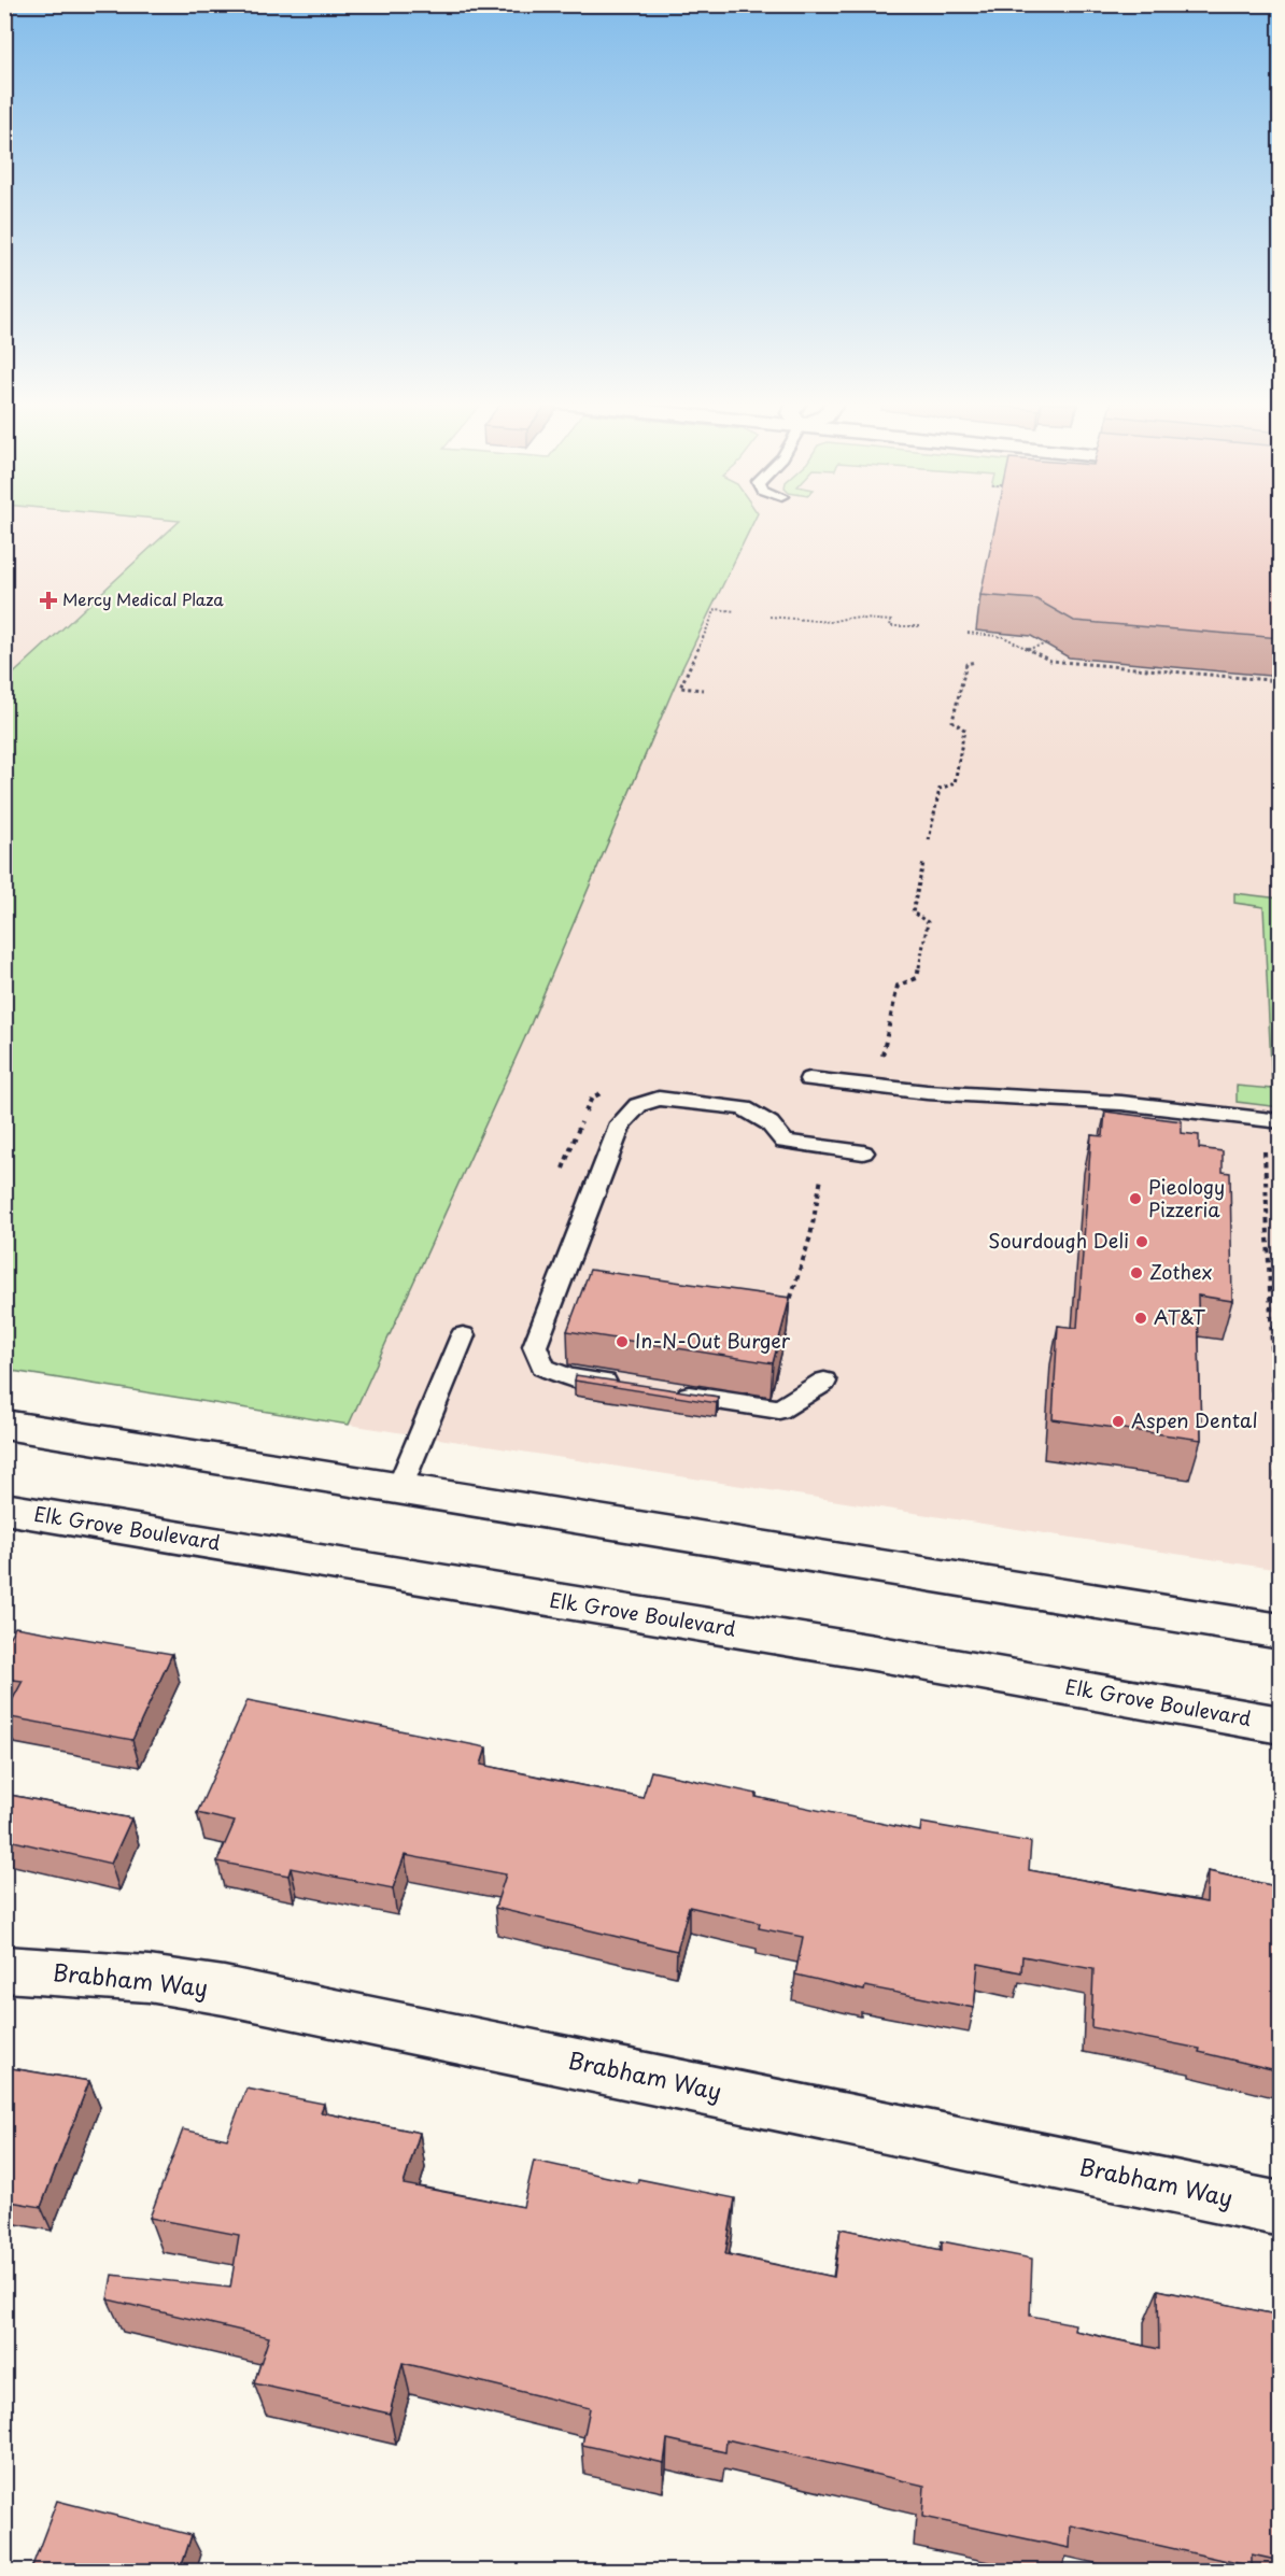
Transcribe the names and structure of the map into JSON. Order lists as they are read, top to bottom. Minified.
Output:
{"streets":{"street":["Elk Grove Boulevard","Brabham Way"]},"places":{"health":["Mercy Medical Plaza"],"other":["Pieology Pizzeria","Sourdough Deli","Zothex","AT&T","In-N-Out Burger","Aspen Dental"]}}
